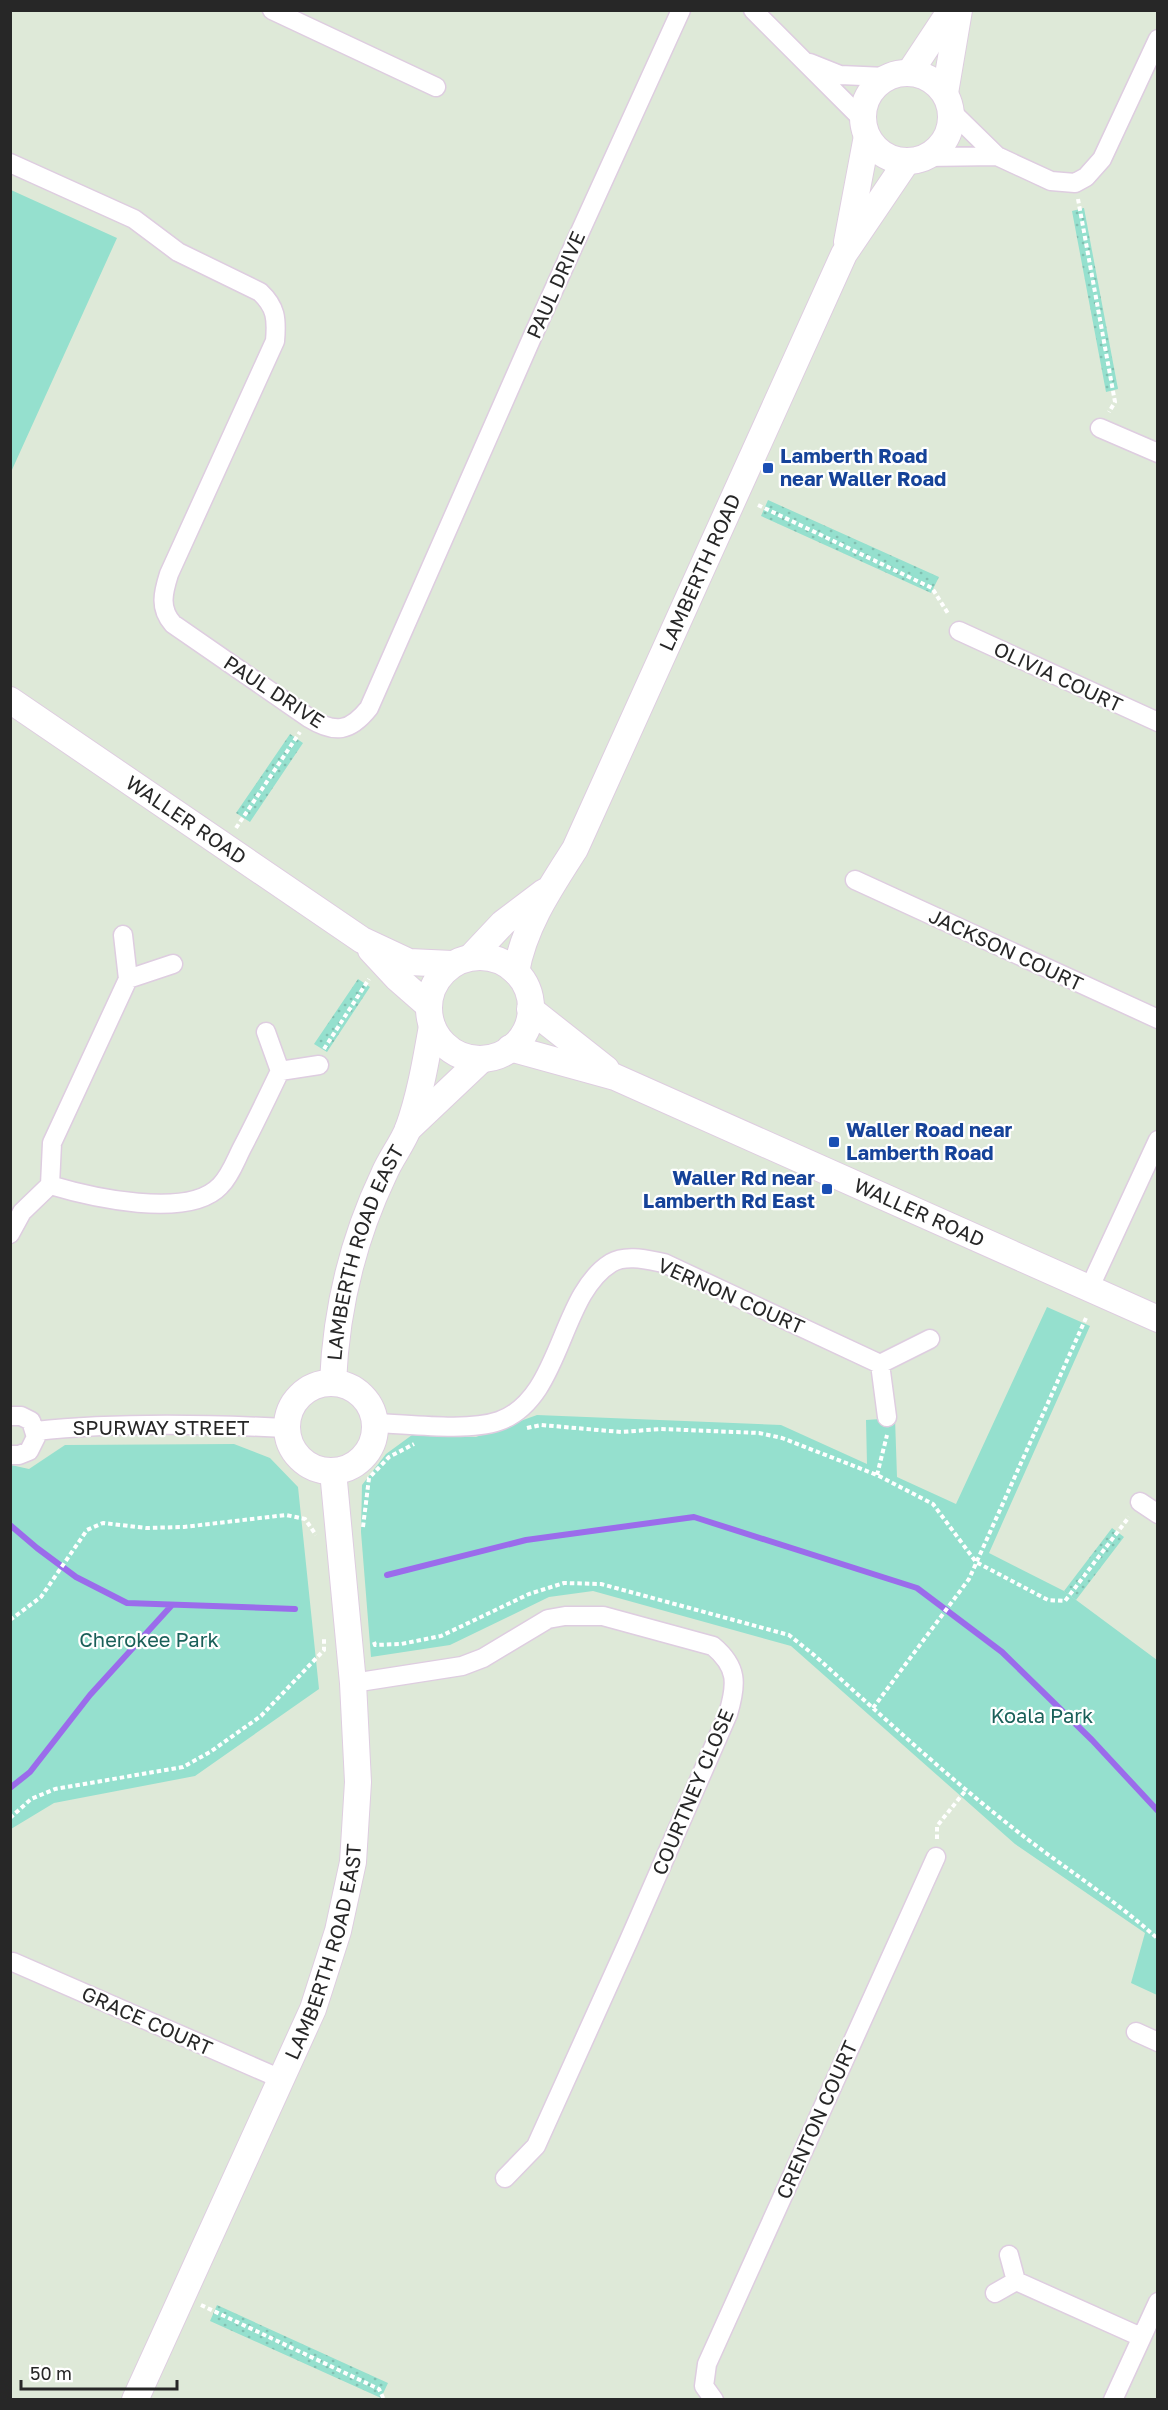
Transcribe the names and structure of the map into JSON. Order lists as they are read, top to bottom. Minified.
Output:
{"streets":{"street":["PAUL DRIVE","LAMBERTH ROAD","OLIVIA COURT","WALLER ROAD","JACKSON COURT","LAMBERTH ROAD EAST","VERNON COURT","SPURWAY STREET","COURTNEY CLOSE","GRACE COURT","CRENTON COURT"]},"crossings":[["LAMBERTH ROAD","WALLER ROAD"],["LAMBERTH ROAD","LAMBERTH ROAD EAST"],["WALLER ROAD","LAMBERTH ROAD EAST"],["LAMBERTH ROAD EAST","VERNON COURT"],["LAMBERTH ROAD EAST","SPURWAY STREET"],["LAMBERTH ROAD EAST","COURTNEY CLOSE"],["LAMBERTH ROAD EAST","GRACE COURT"],["VERNON COURT","SPURWAY STREET"]],"parks":["Cherokee Park","Koala Park"],"places":{"transit":["Lamberth Road near Waller Road","Waller Road near Lamberth Road","Waller Rd near Lamberth Rd East"]},"scale_bar":"50 m"}
